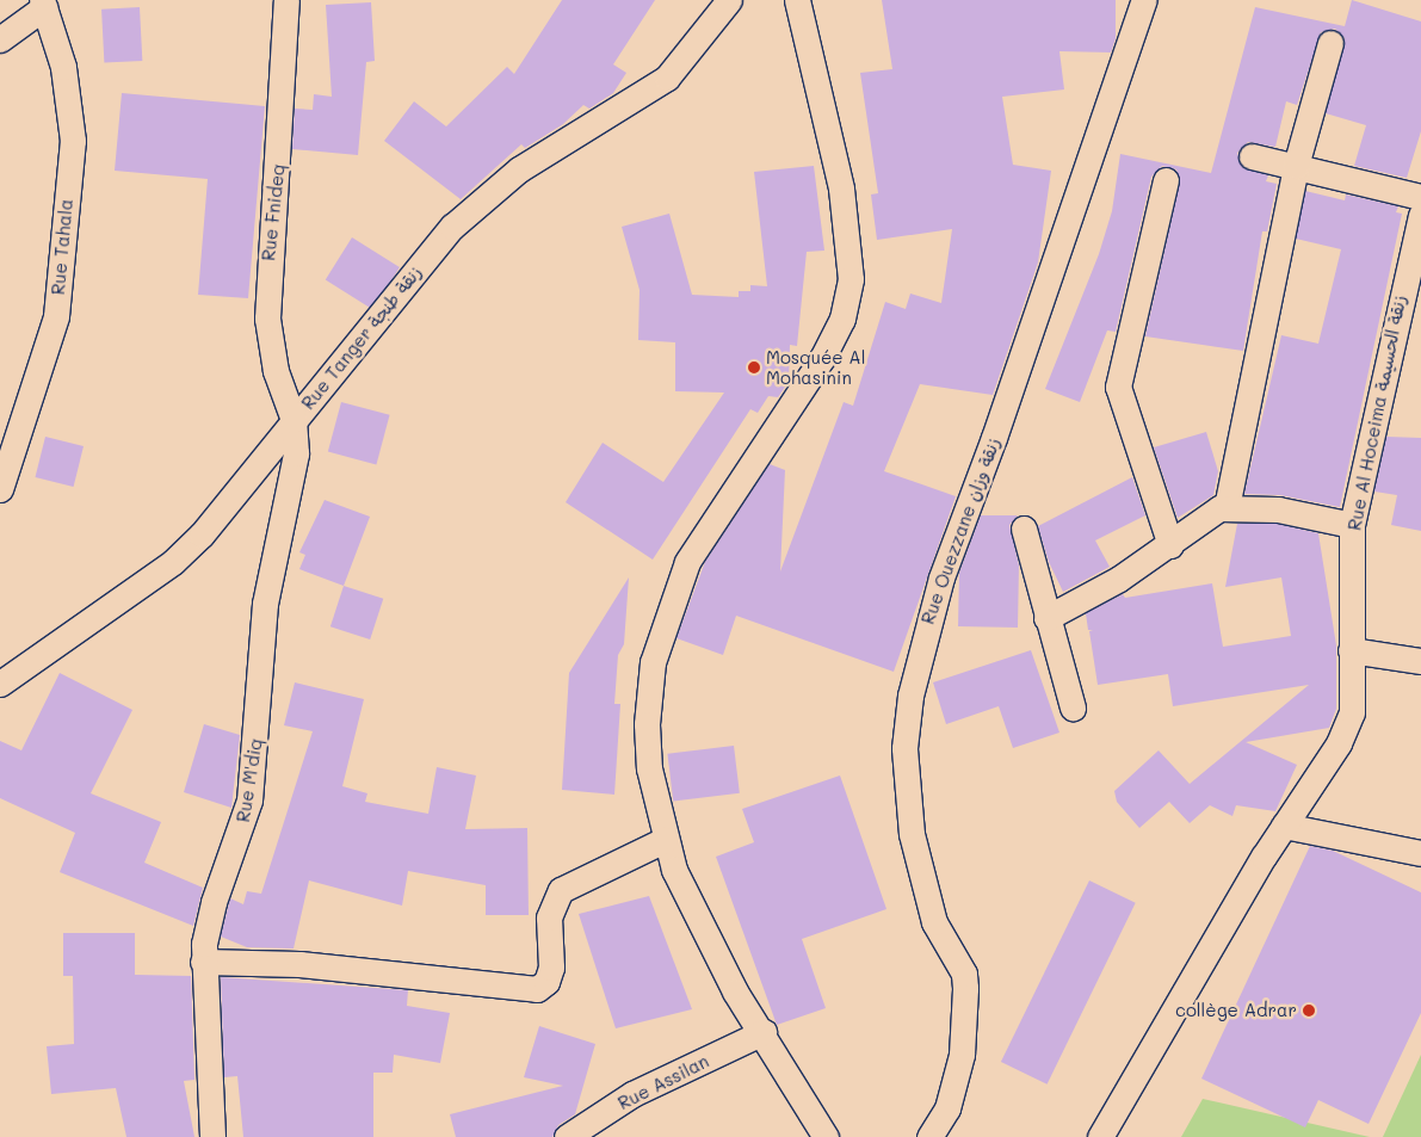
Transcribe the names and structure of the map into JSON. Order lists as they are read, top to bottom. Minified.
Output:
{"streets":{"street":["Rue Fnideq","Rue Tahala","Rue Tanger زنقة طنجة","Rue Al Hoceima زنقة الحسيمة","Rue Ouezzane زنقة وزان","Rue M'diq","Rue Assilan"]},"crossings":[["Rue Fnideq","Rue Tanger زنقة طنجة"],["Rue Fnideq","Rue M'diq"],["Rue Tanger زنقة طنجة","Rue M'diq"]],"places":["Mosquée Al Mohasinin","collège Adrar"]}
